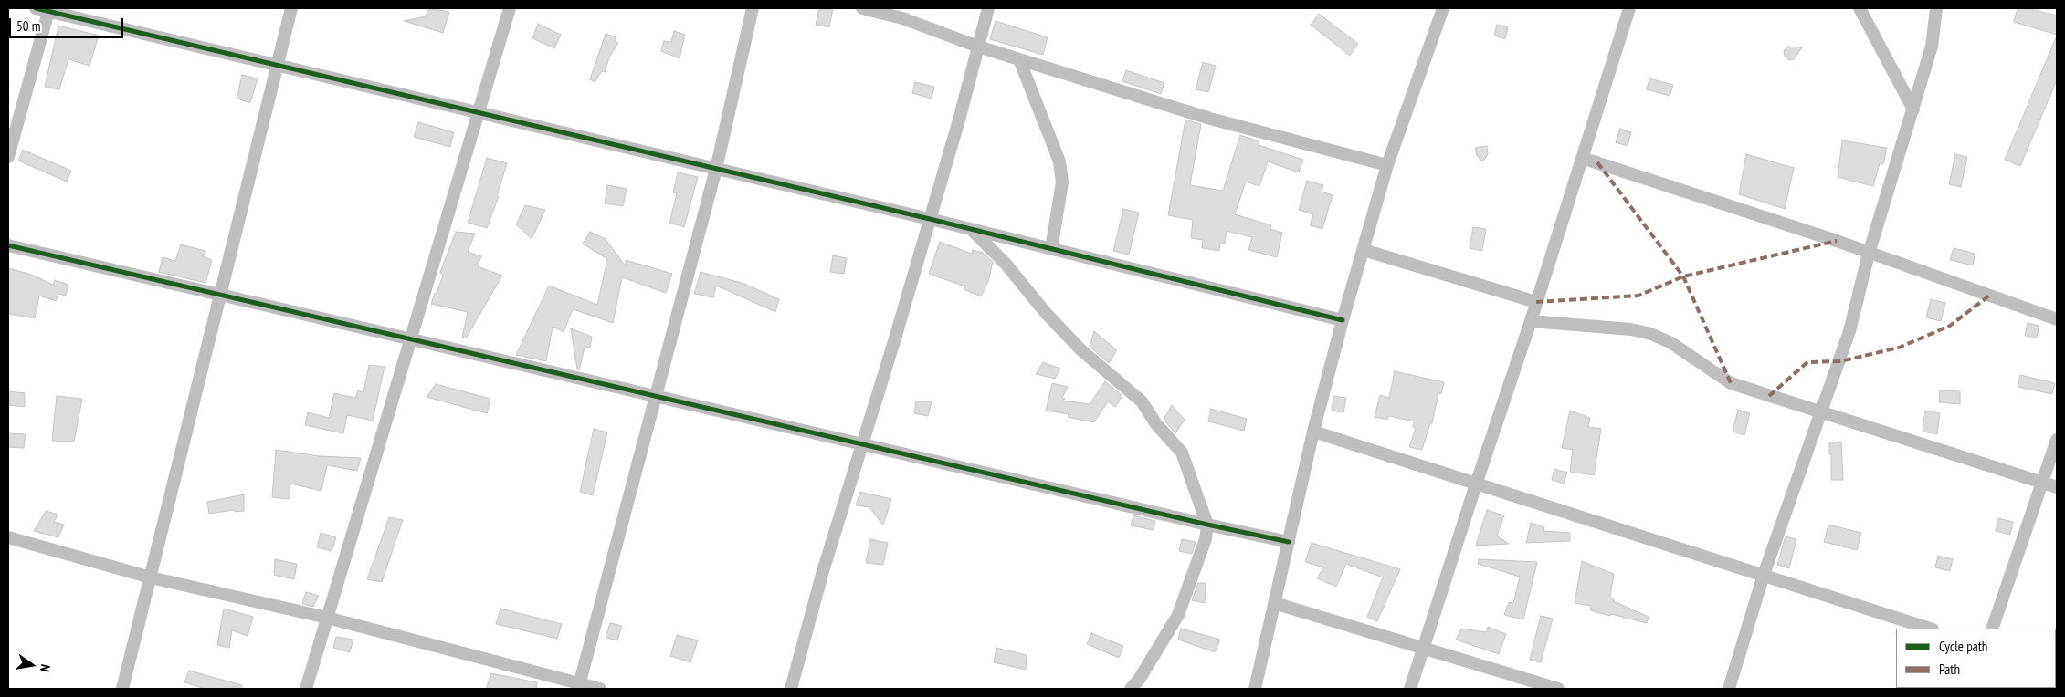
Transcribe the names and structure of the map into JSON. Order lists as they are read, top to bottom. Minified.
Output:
{"legend":["Cycle path","Path"],"scale_bar":"50 m","north":"right"}
